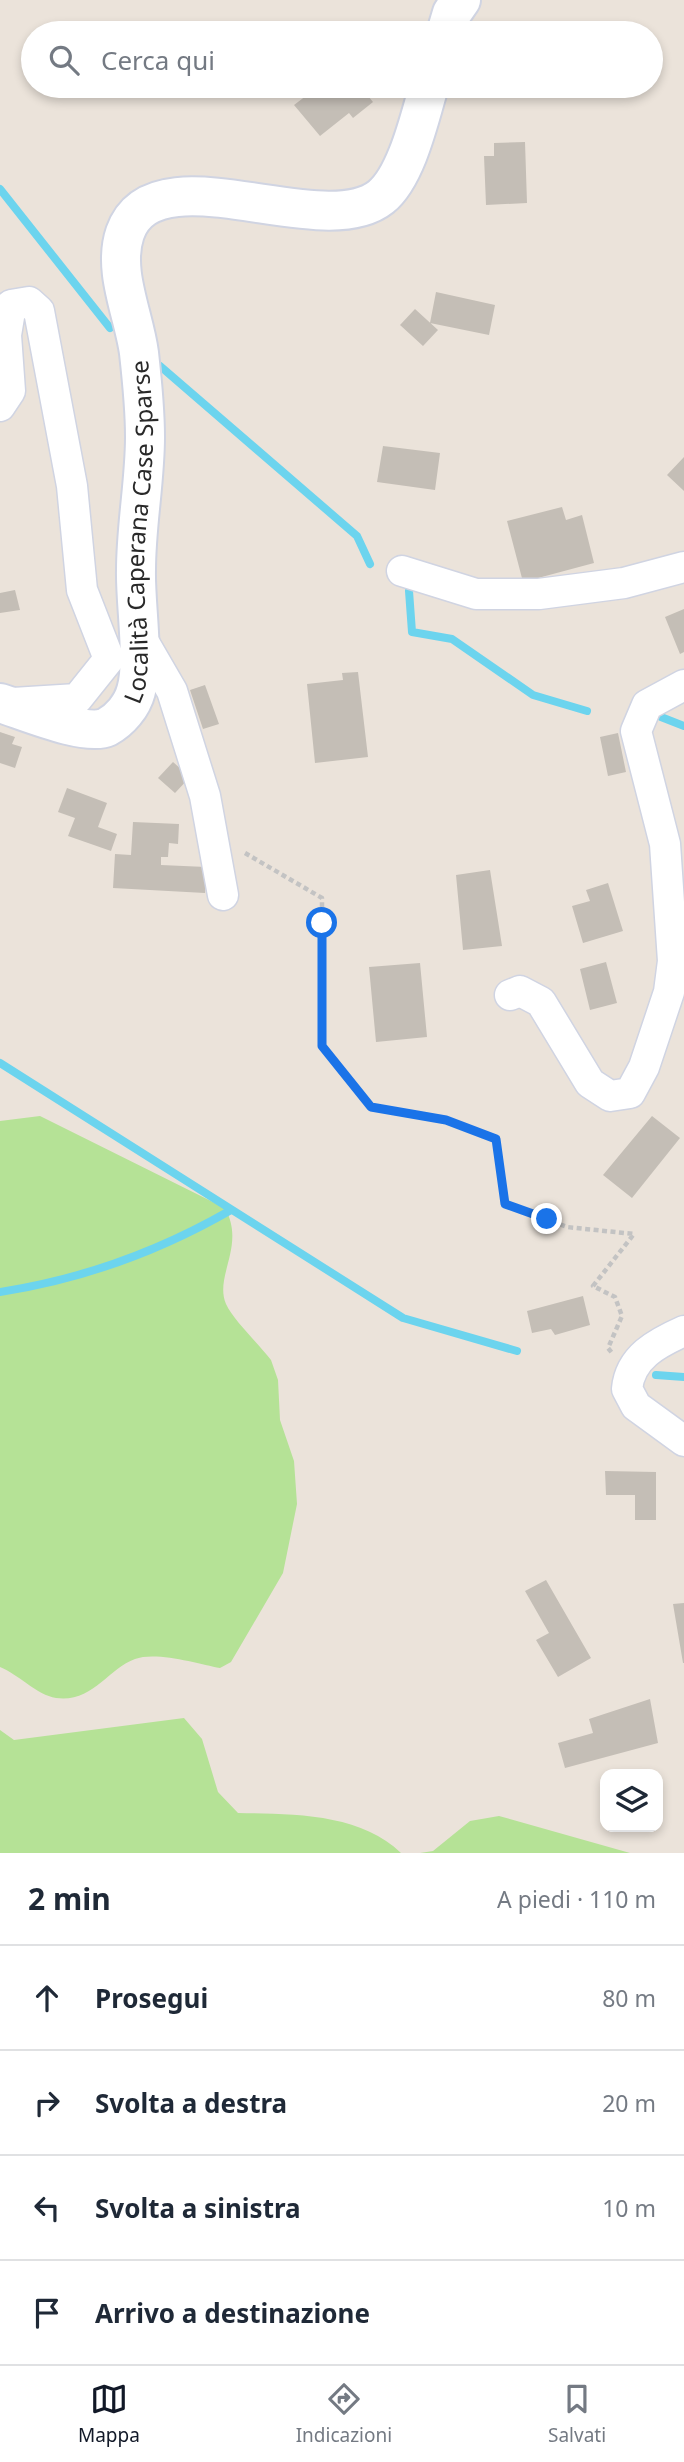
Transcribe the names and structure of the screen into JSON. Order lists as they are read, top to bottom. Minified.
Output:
{"streets":{"street":["Località Caperana Case Sparse"]},"page":{"search":"Cerca qui","heading":["2 min","A piedi · 110 m"],"list":[["Prosegui","80 m"],["Svolta a destra","20 m"],["Svolta a sinistra","10 m"],"Arrivo a destinazione"],"nav":["Mappa","Indicazioni","Salvati"]}}
